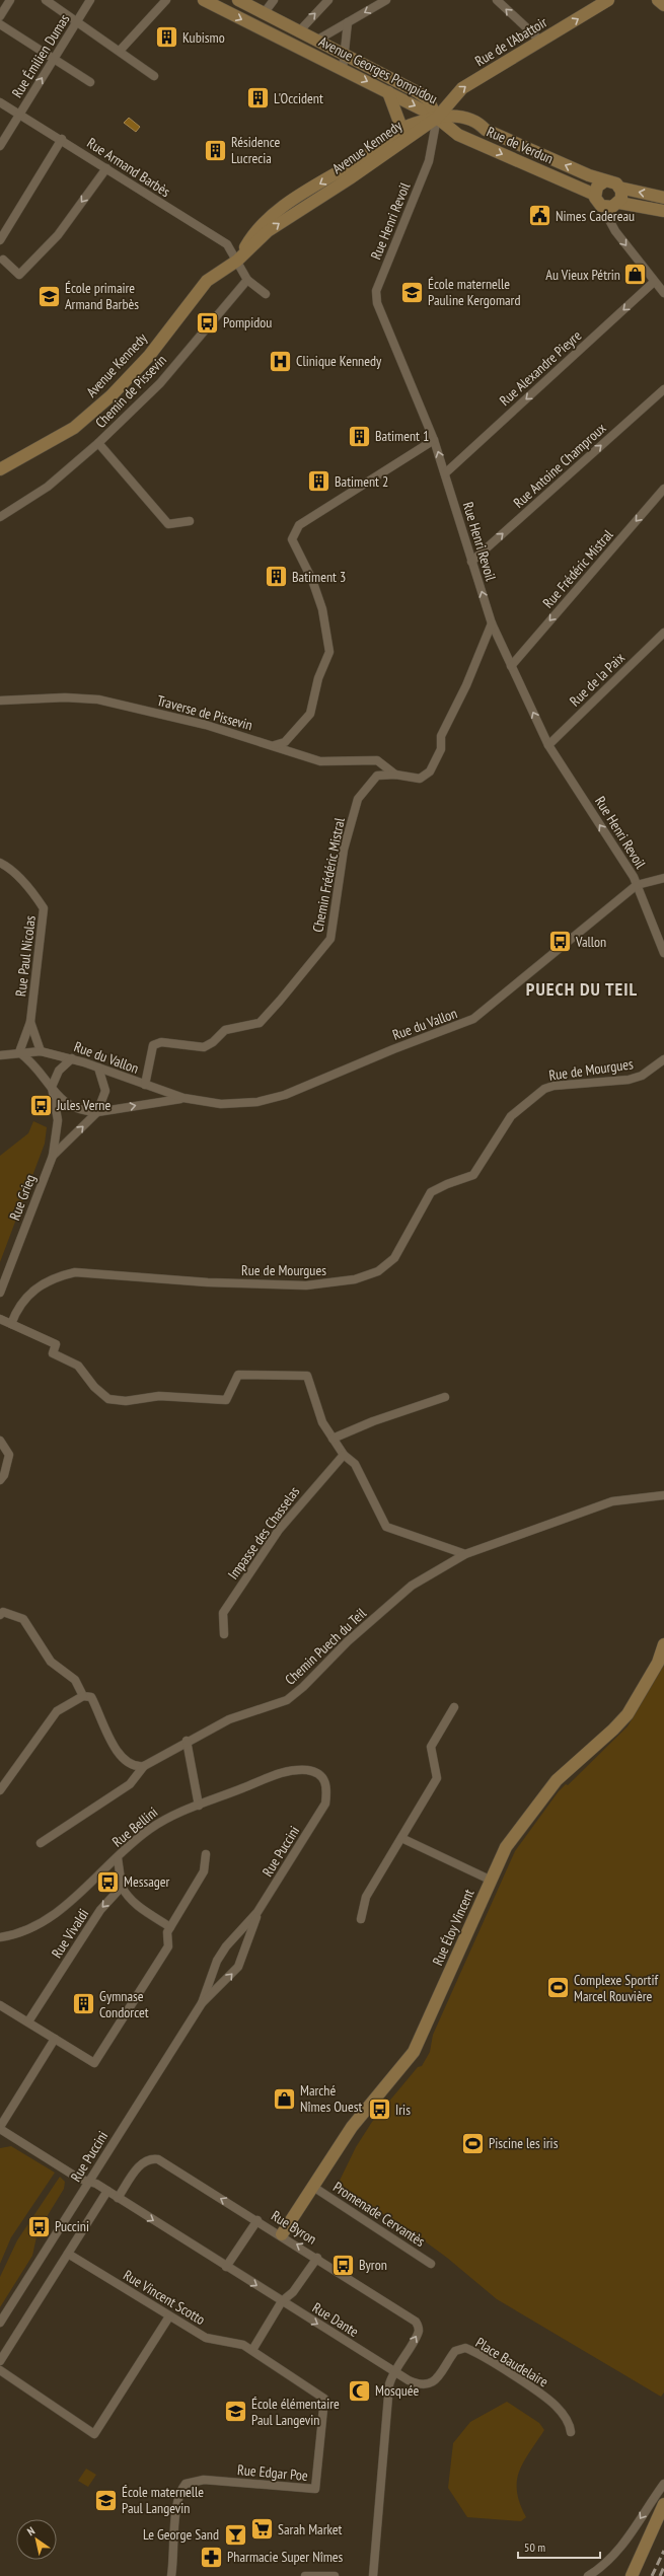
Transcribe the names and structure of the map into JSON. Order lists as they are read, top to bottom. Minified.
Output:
{"streets":{"main road":["Rue de l'Abattoir","Avenue Georges Pompidou","Rue de Verdun","Avenue Kennedy","Rue Éloy Vincent"],"street":["Rue Émilien Dumas","Rue Armand Barbès","Rue Henri Revoil","Rue Alexandre Pieyre","Chemin de Pissevin","Rue Antoine Champroux","Rue Frédéric Mistral","Rue de la Paix","Traverse de Pissevin","Chemin Frédéric Mistral","Rue Paul Nicolas","Rue du Vallon","Rue de Mourgues","Rue Grieg","Impasse des Chasselas","Chemin Puech du Teil","Rue Bellini","Rue Puccini","Rue Vivaldi","Promenade Cervantès","Rue Byron","Rue Vincent Scotto","Rue Dante","Place Baudelaire","Rue Edgar Poe"]},"crossings":[["Rue de l'Abattoir","Avenue Georges Pompidou"],["Rue de l'Abattoir","Rue de Verdun"],["Rue de l'Abattoir","Avenue Kennedy"],["Rue de l'Abattoir","Rue Henri Revoil"],["Rue Émilien Dumas","Rue Armand Barbès"],["Avenue Georges Pompidou","Rue de Verdun"],["Avenue Georges Pompidou","Avenue Kennedy"],["Avenue Georges Pompidou","Rue Henri Revoil"],["Rue de Verdun","Avenue Kennedy"],["Rue de Verdun","Rue Henri Revoil"],["Avenue Kennedy","Rue Armand Barbès"],["Avenue Kennedy","Rue Henri Revoil"],["Rue Henri Revoil","Rue Alexandre Pieyre"],["Rue Henri Revoil","Rue Antoine Champroux"],["Rue Henri Revoil","Rue Frédéric Mistral"],["Rue Henri Revoil","Rue de la Paix"],["Rue Henri Revoil","Chemin Frédéric Mistral"],["Rue Henri Revoil","Rue du Vallon"],["Traverse de Pissevin","Chemin Frédéric Mistral"],["Chemin Frédéric Mistral","Rue du Vallon"],["Rue Paul Nicolas","Rue du Vallon"],["Rue du Vallon","Rue Grieg"],["Rue Bellini","Rue Puccini"],["Rue Puccini","Rue Dante"],["Rue Éloy Vincent","Promenade Cervantès"],["Rue Éloy Vincent","Rue Byron"],["Rue Byron","Rue Dante"],["Rue Byron","Place Baudelaire"],["Rue Vincent Scotto","Rue Edgar Poe"],["Rue Dante","Place Baudelaire"]],"one_way":["Rue de l'Abattoir","Rue Émilien Dumas","Rue Henri Revoil","Rue Alexandre Pieyre","Rue Antoine Champroux","Rue Frédéric Mistral","Rue Vivaldi","Rue Dante"],"districts":["PUECH DU TEIL"],"places":{"building":["Kubismo","L'Occident","Résidence Lucrecia","Batiment 1","Batiment 2","Batiment 3","Gymnase Condorcet"],"public building":["Nimes Cadereau"],"shop":["Au Vieux Pétrin","Marché Nîmes Ouest"],"school or university":["École maternelle Pauline Kergomard","École primaire Armand Barbès","École élémentaire Paul Langevin","École maternelle Paul Langevin"],"bus stop":["Pompidou","Vallon","Jules Verne","Messager","Iris","Puccini","Byron"],"hospital":["Clinique Kennedy"],"sports":["Complexe Sportif Marcel Rouvière","Piscine les iris"],"mosque":["Mosquée"],"supermarket":["Sarah Market"],"bar":["Le George Sand"],"pharmacy":["Pharmacie Super Nîmes"]},"scale_bar":"50 m","north":"top left"}
